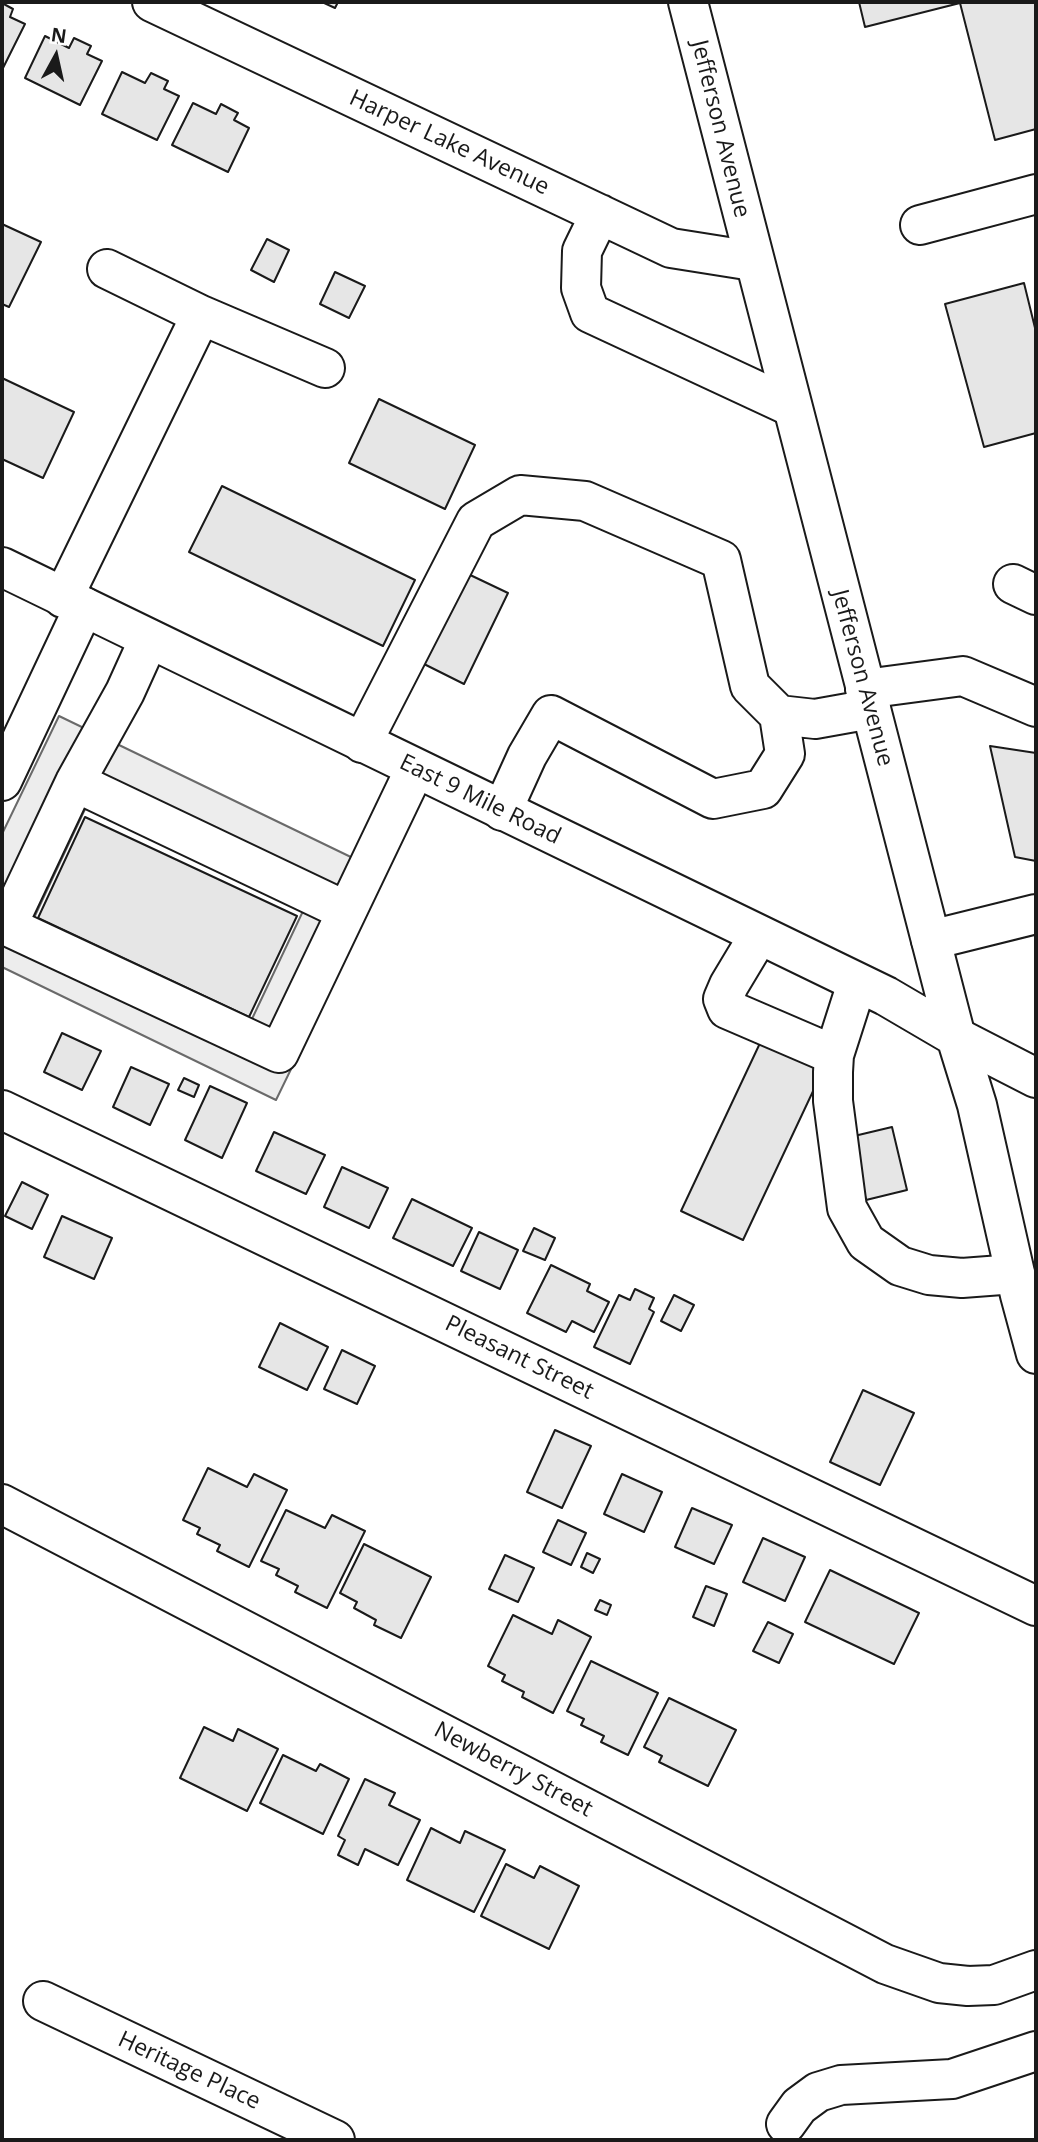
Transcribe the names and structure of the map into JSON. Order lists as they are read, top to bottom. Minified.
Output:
{"streets":{"street":["Jefferson Avenue","Harper Lake Avenue","East 9 Mile Road","Pleasant Street","Newberry Street","Heritage Place"]},"crossings":[["Jefferson Avenue","Harper Lake Avenue"],["Jefferson Avenue","East 9 Mile Road"]],"north":"top"}
